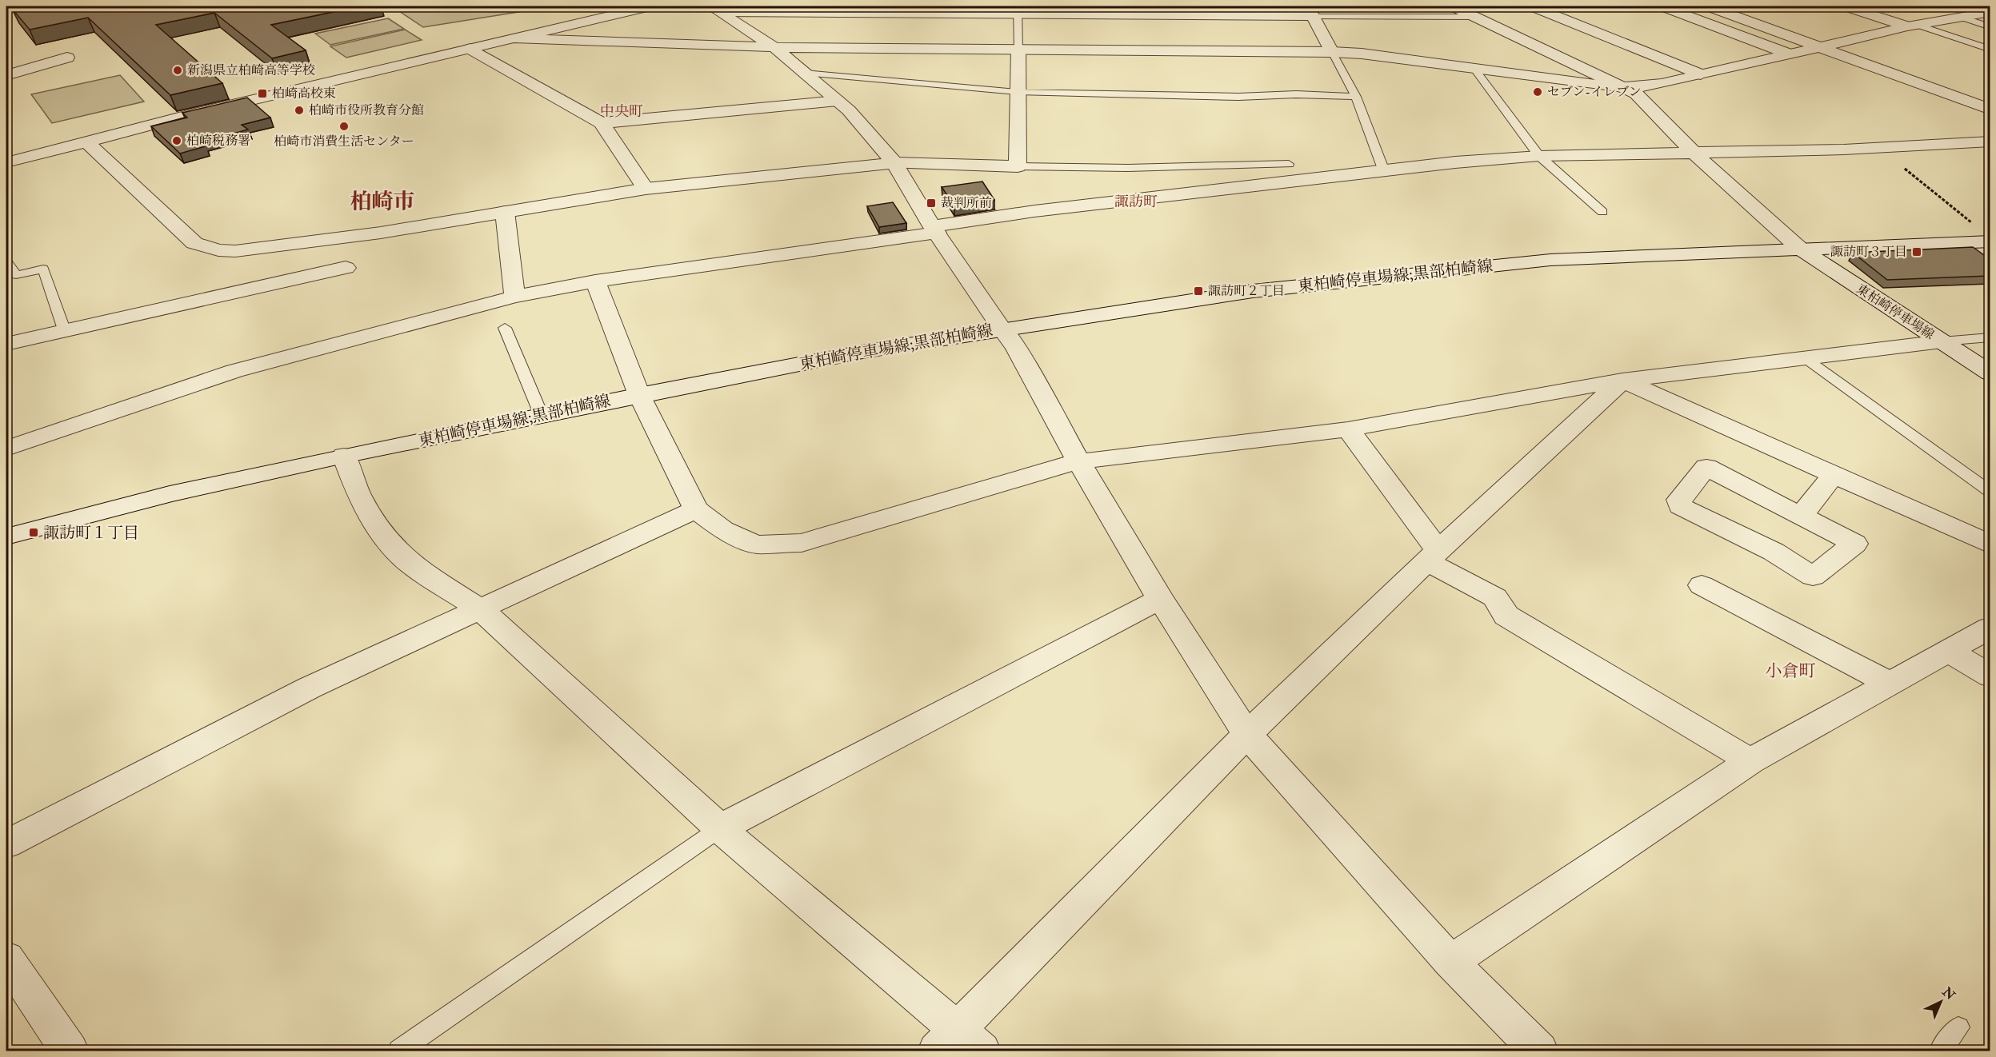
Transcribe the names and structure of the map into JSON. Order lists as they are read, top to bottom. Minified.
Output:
{"streets":{"street":["東柏崎停車場線;黒部柏崎線","東柏崎停車場線"]},"crossings":[["東柏崎停車場線;黒部柏崎線","東柏崎停車場線"]],"districts":["中央町","柏崎市","諏訪町","小倉町"],"places":{"other":["新潟県立柏崎高等学校","セブン-イレブン","柏崎市役所教育分館","柏崎市消費生活センター","柏崎税務署"],"transit":["柏崎高校東","裁判所前","諏訪町３丁目","諏訪町２丁目","諏訪町１丁目"]},"north":"top right"}
